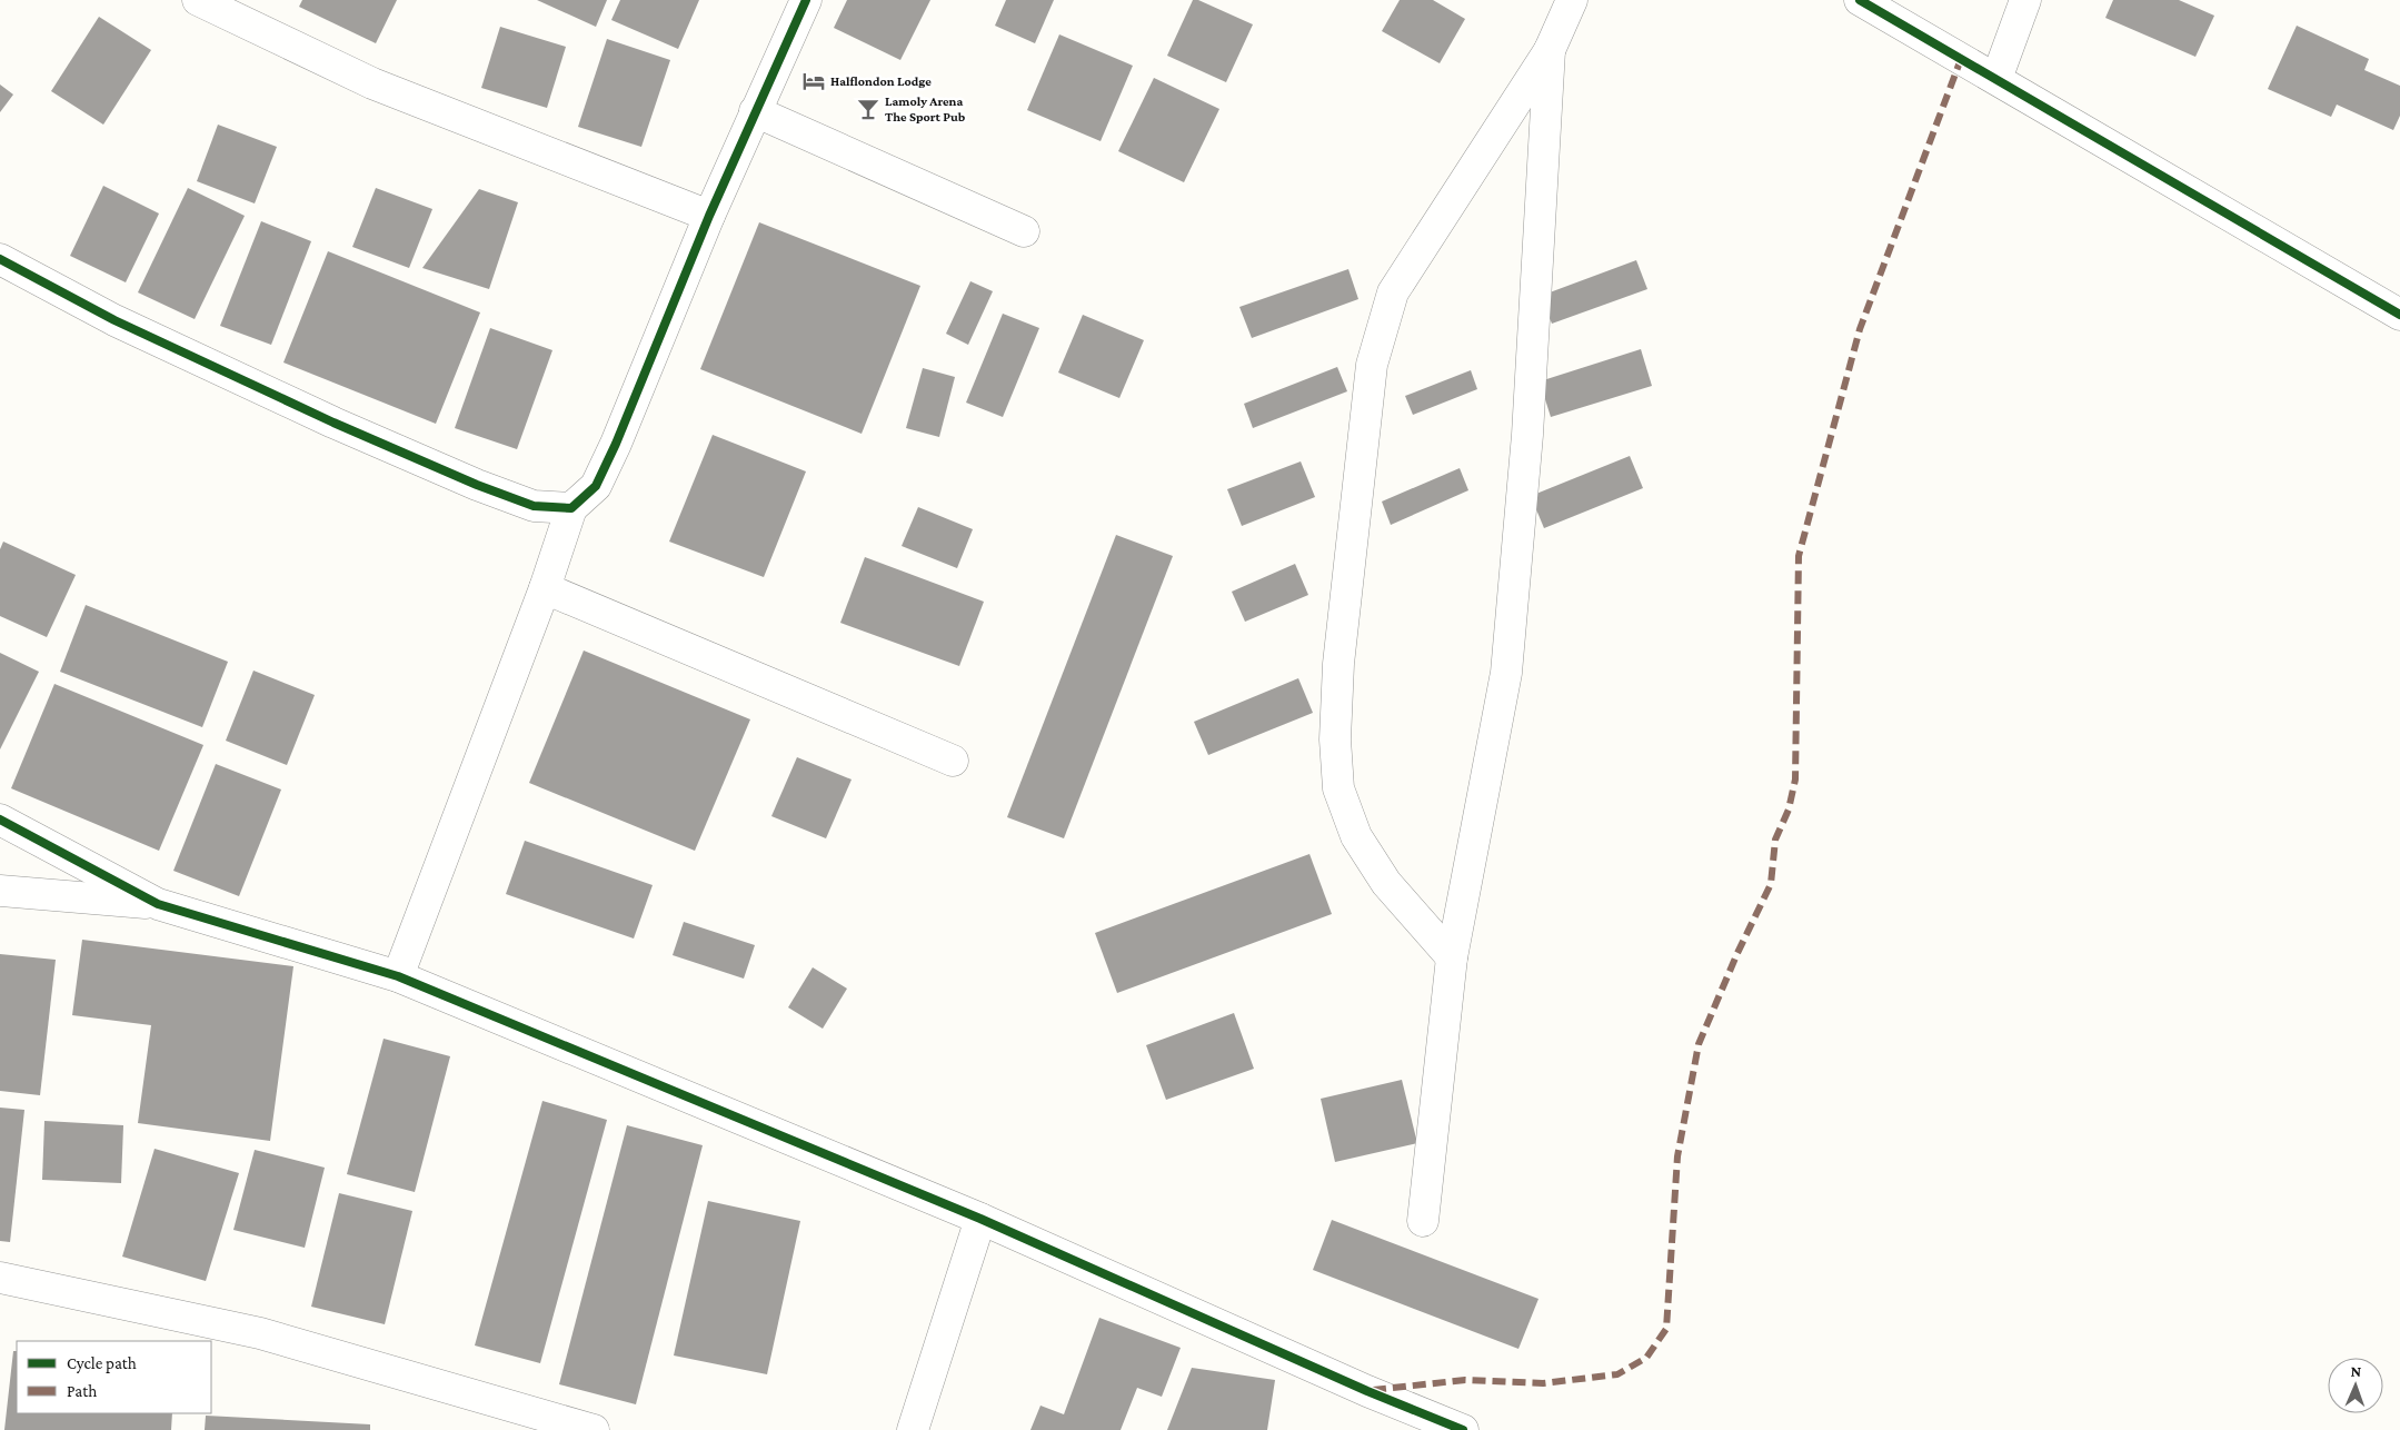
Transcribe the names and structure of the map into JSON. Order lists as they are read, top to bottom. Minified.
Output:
{"places":{"hotel":["Halflondon Lodge"],"bar":["Lamoly Arena The Sport Pub"]},"legend":["Cycle path","Path"],"north":"top"}
